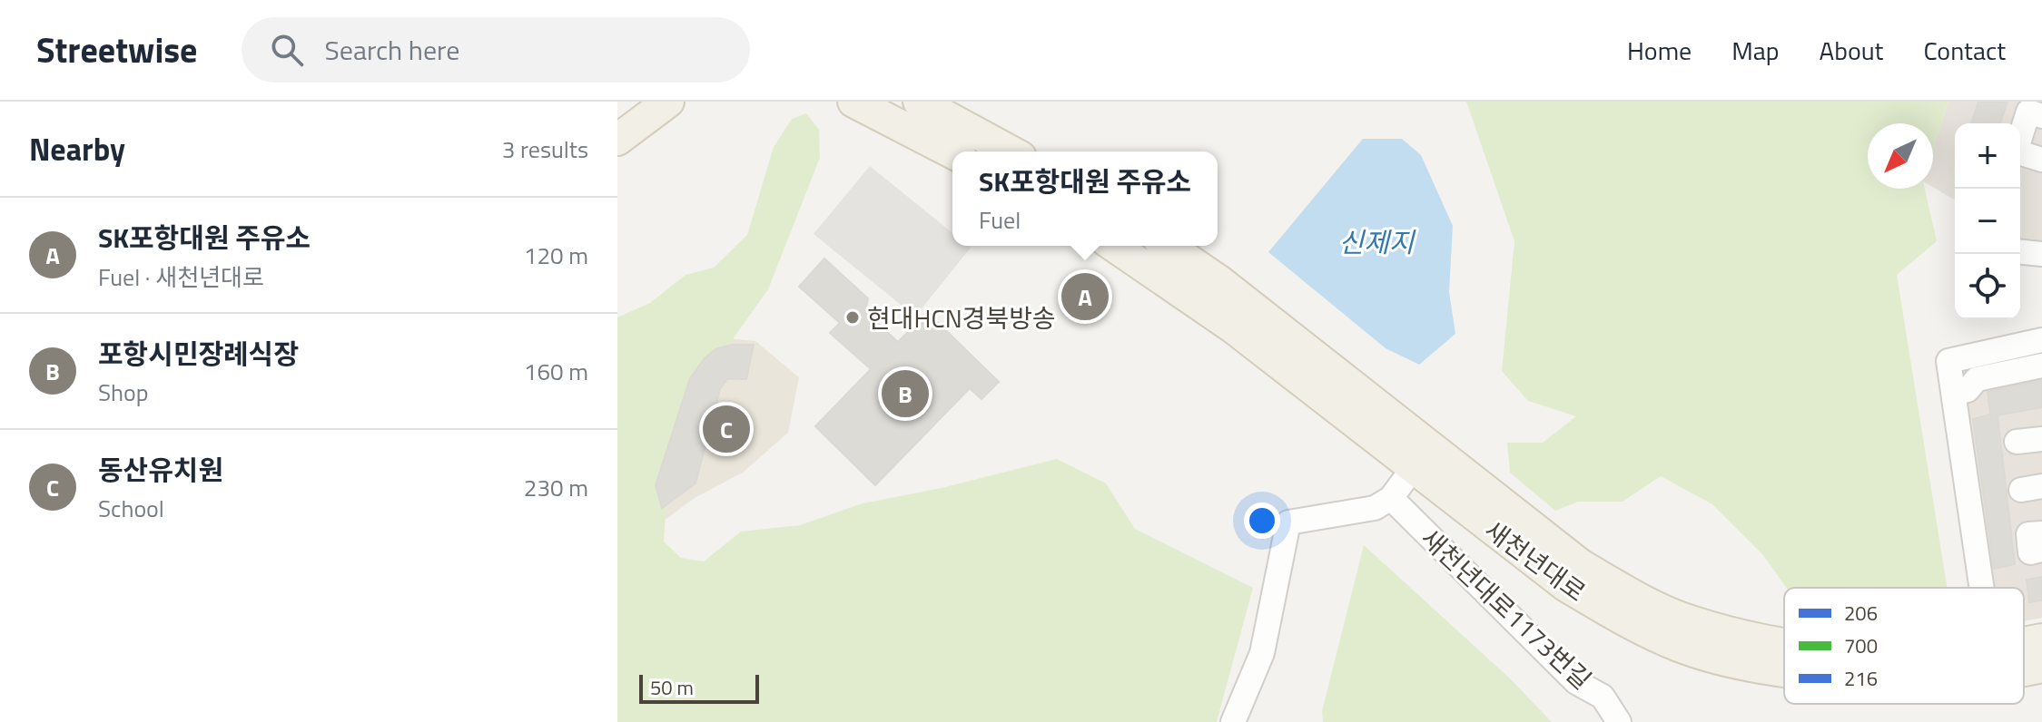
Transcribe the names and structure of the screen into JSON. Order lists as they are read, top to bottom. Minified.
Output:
{"streets":{"main road":["새천년대로"],"street":["새천년대로1173번길"]},"water":["신제지"],"places":["현대HCN경북방송"],"legend":["206","700","216"],"scale_bar":"50 m","north":"bottom left","page":{"header":"Streetwise","search":"Search here","nav":["Home","Map","About","Contact"],"heading":["Nearby","3 results"],"map_buttons":["+","−"],"popup":["SK포항대원 주유소","Fuel"],"list":[{"mark":"A","name":"SK포항대원 주유소","note":"Fuel · 새천년대로","value":"120 m"},{"mark":"B","name":"포항시민장례식장","note":"Shop","value":"160 m"},{"mark":"C","name":"동산유치원","note":"School","value":"230 m"}],"pins":["A","B","C"],"scale":"50 m"}}
